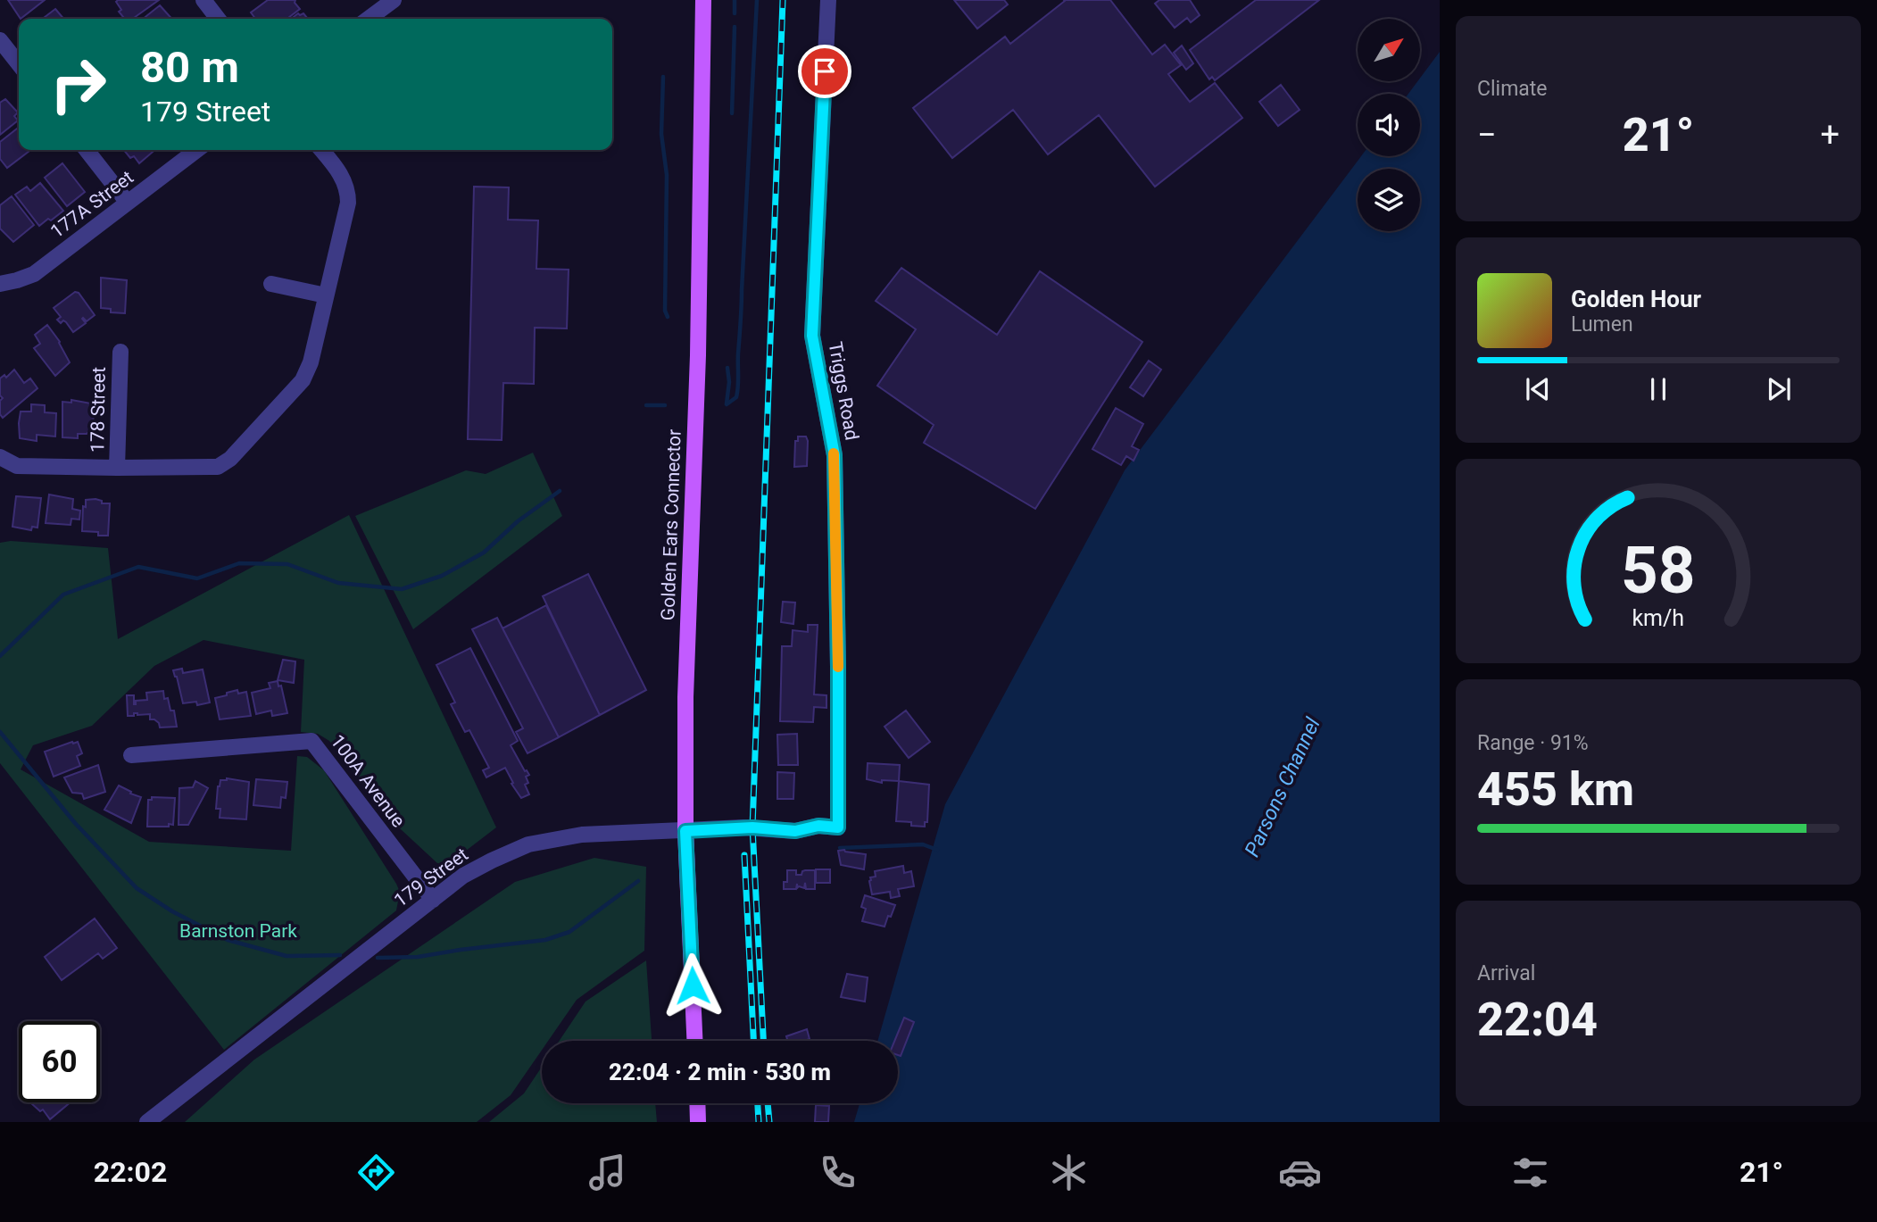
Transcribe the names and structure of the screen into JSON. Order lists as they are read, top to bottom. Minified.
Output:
{"streets":{"main road":["Golden Ears Connector"],"street":["177A Street","Triggs Road","178 Street","100A Avenue","179 Street"]},"crossings":[["Triggs Road","179 Street"],["Golden Ears Connector","179 Street"],["100A Avenue","179 Street"]],"water":["Parsons Channel"],"parks":["Barnston Park"],"north":"top right","page":{"tile":["Climate",["Range · 91%","455 km"],["Arrival","22:04"]],"turn":["80 m","179 Street"],"heat":["−","21°","+"],"song":["Golden Hour","Lumen"],"limit":"60","trip":"22:04 · 2 min · 530 m","tabs":["22:02","21°"],"gauge":["58","km/h"]}}
